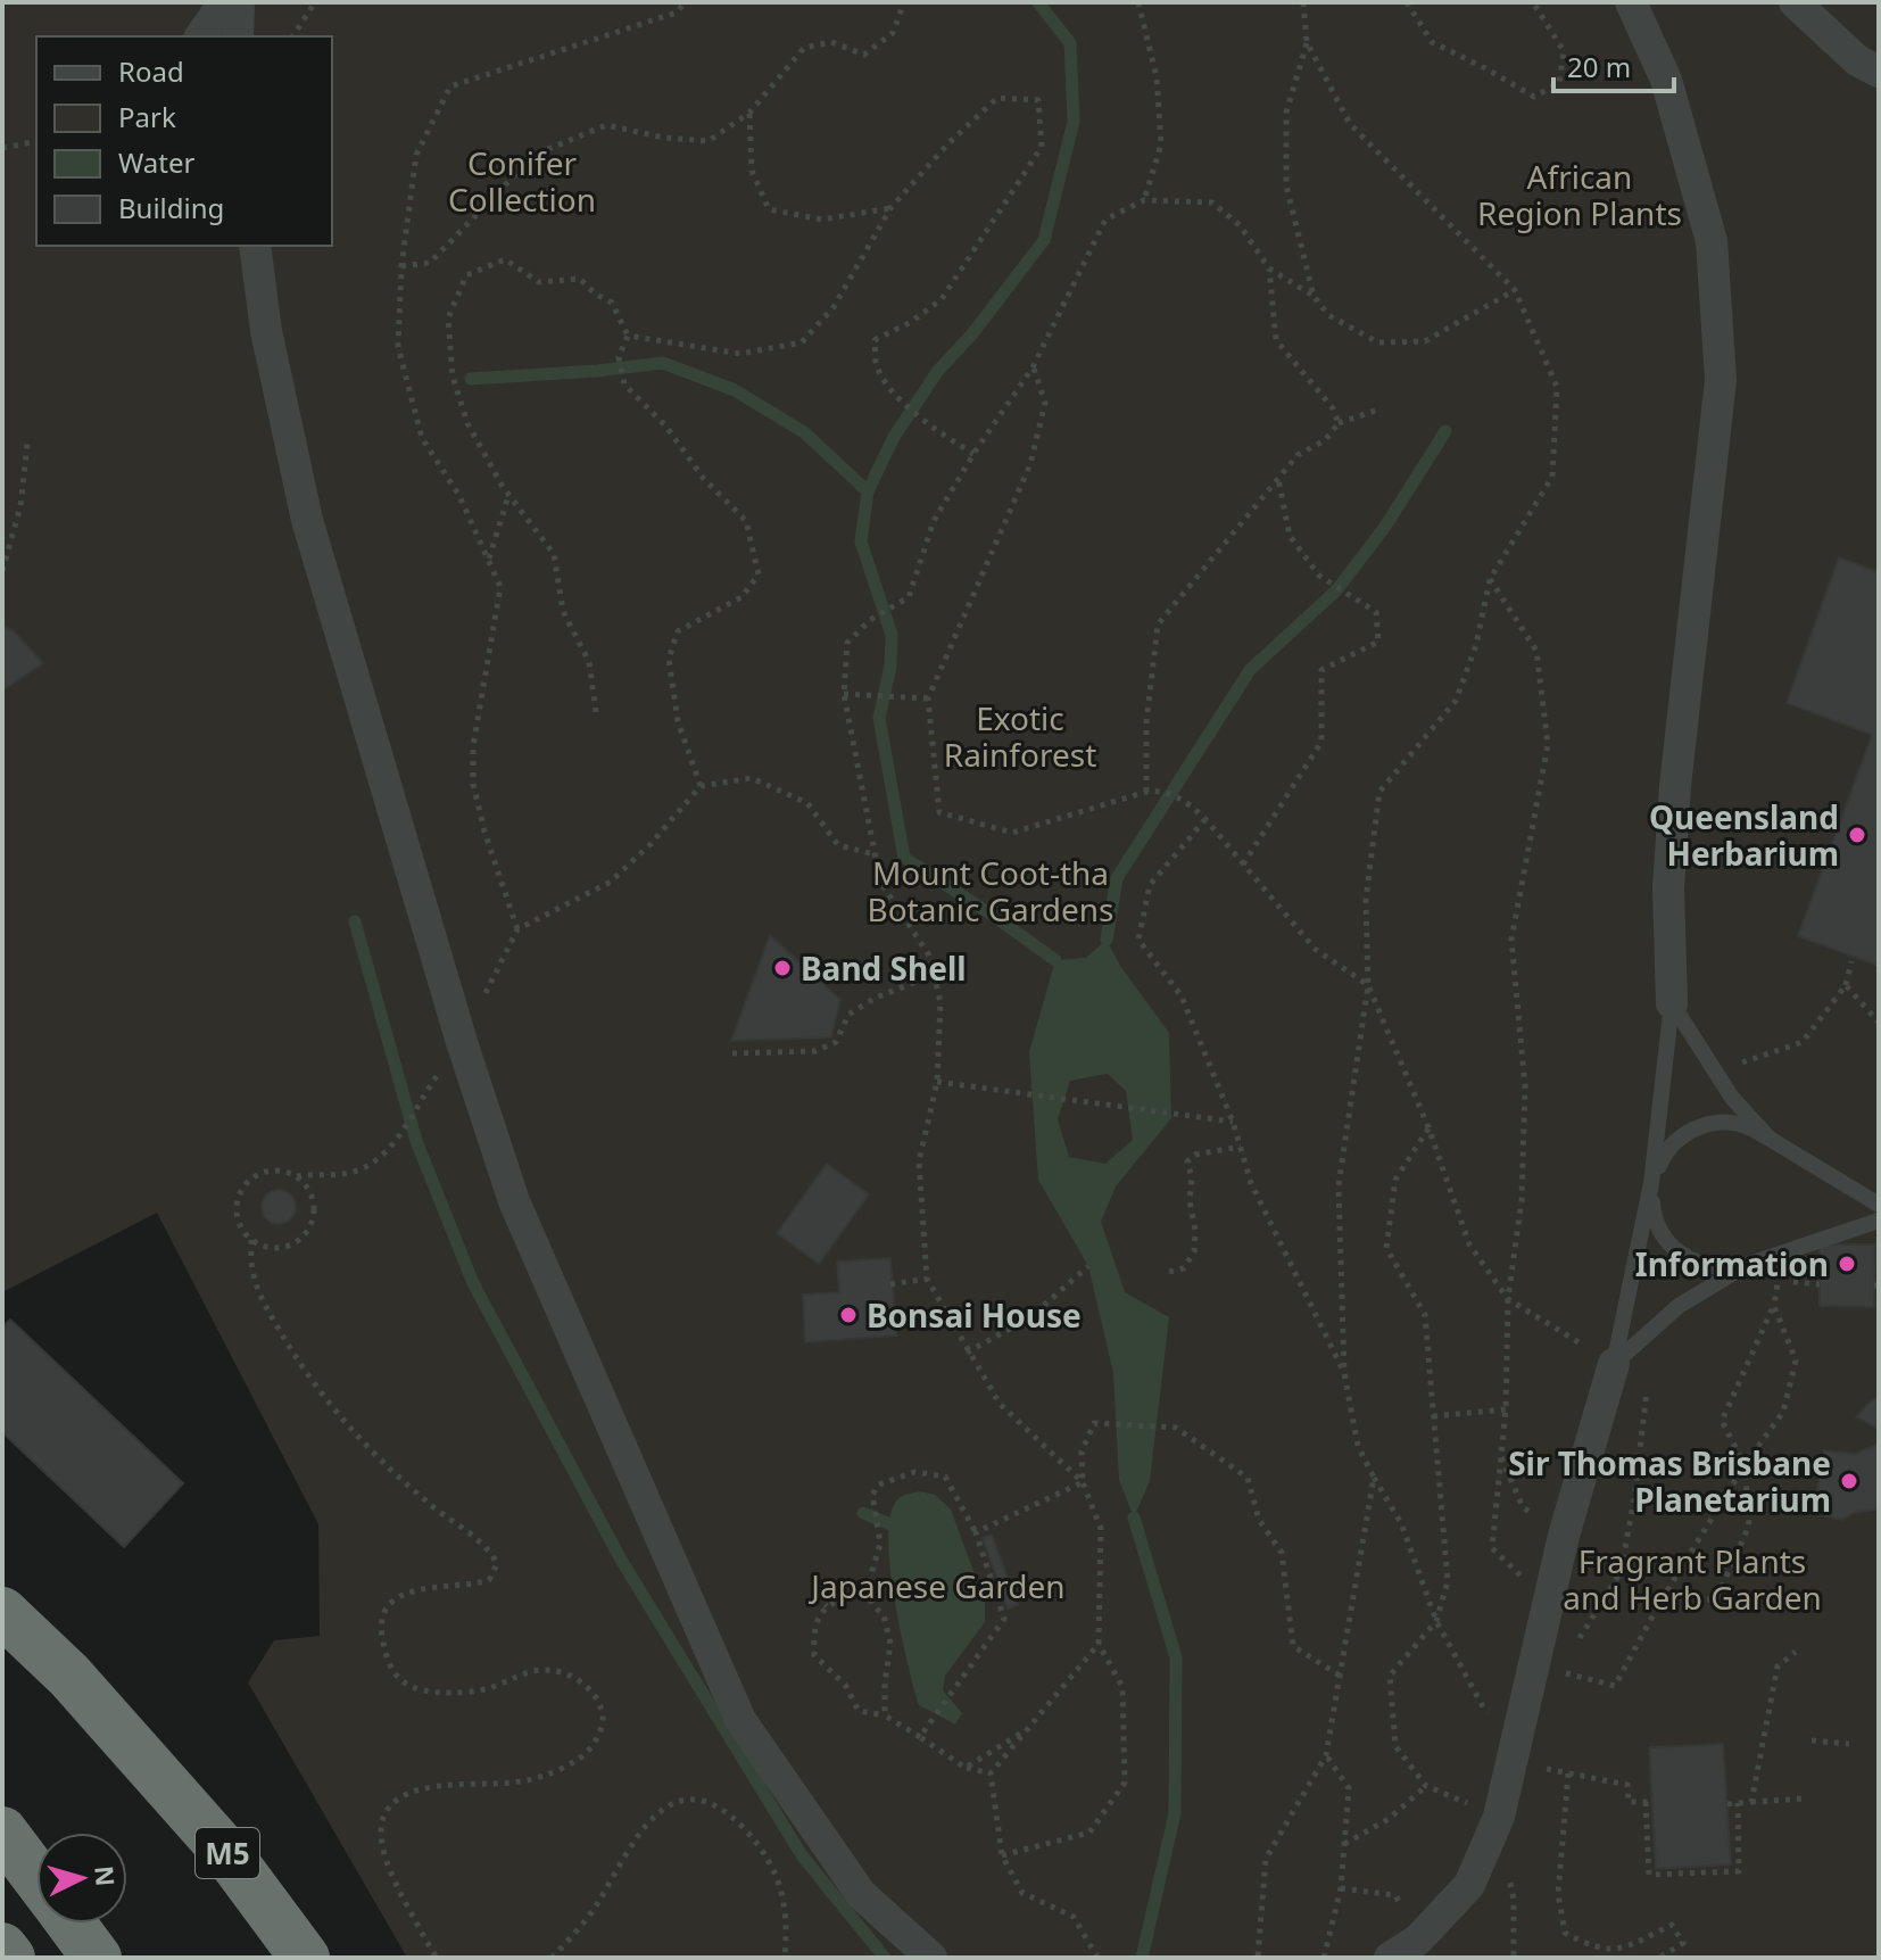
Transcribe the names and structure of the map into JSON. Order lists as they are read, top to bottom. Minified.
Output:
{"streets":{"highway":["M5"]},"parks":["Conifer Collection","African Region Plants","Exotic Rainforest","Mount Coot-tha Botanic Gardens","Fragrant Plants and Herb Garden","Japanese Garden"],"places":["Queensland Herbarium","Band Shell","Information","Bonsai House","Sir Thomas Brisbane Planetarium"],"legend":["Road","Park","Water","Building"],"scale_bar":"20 m","north":"right"}
